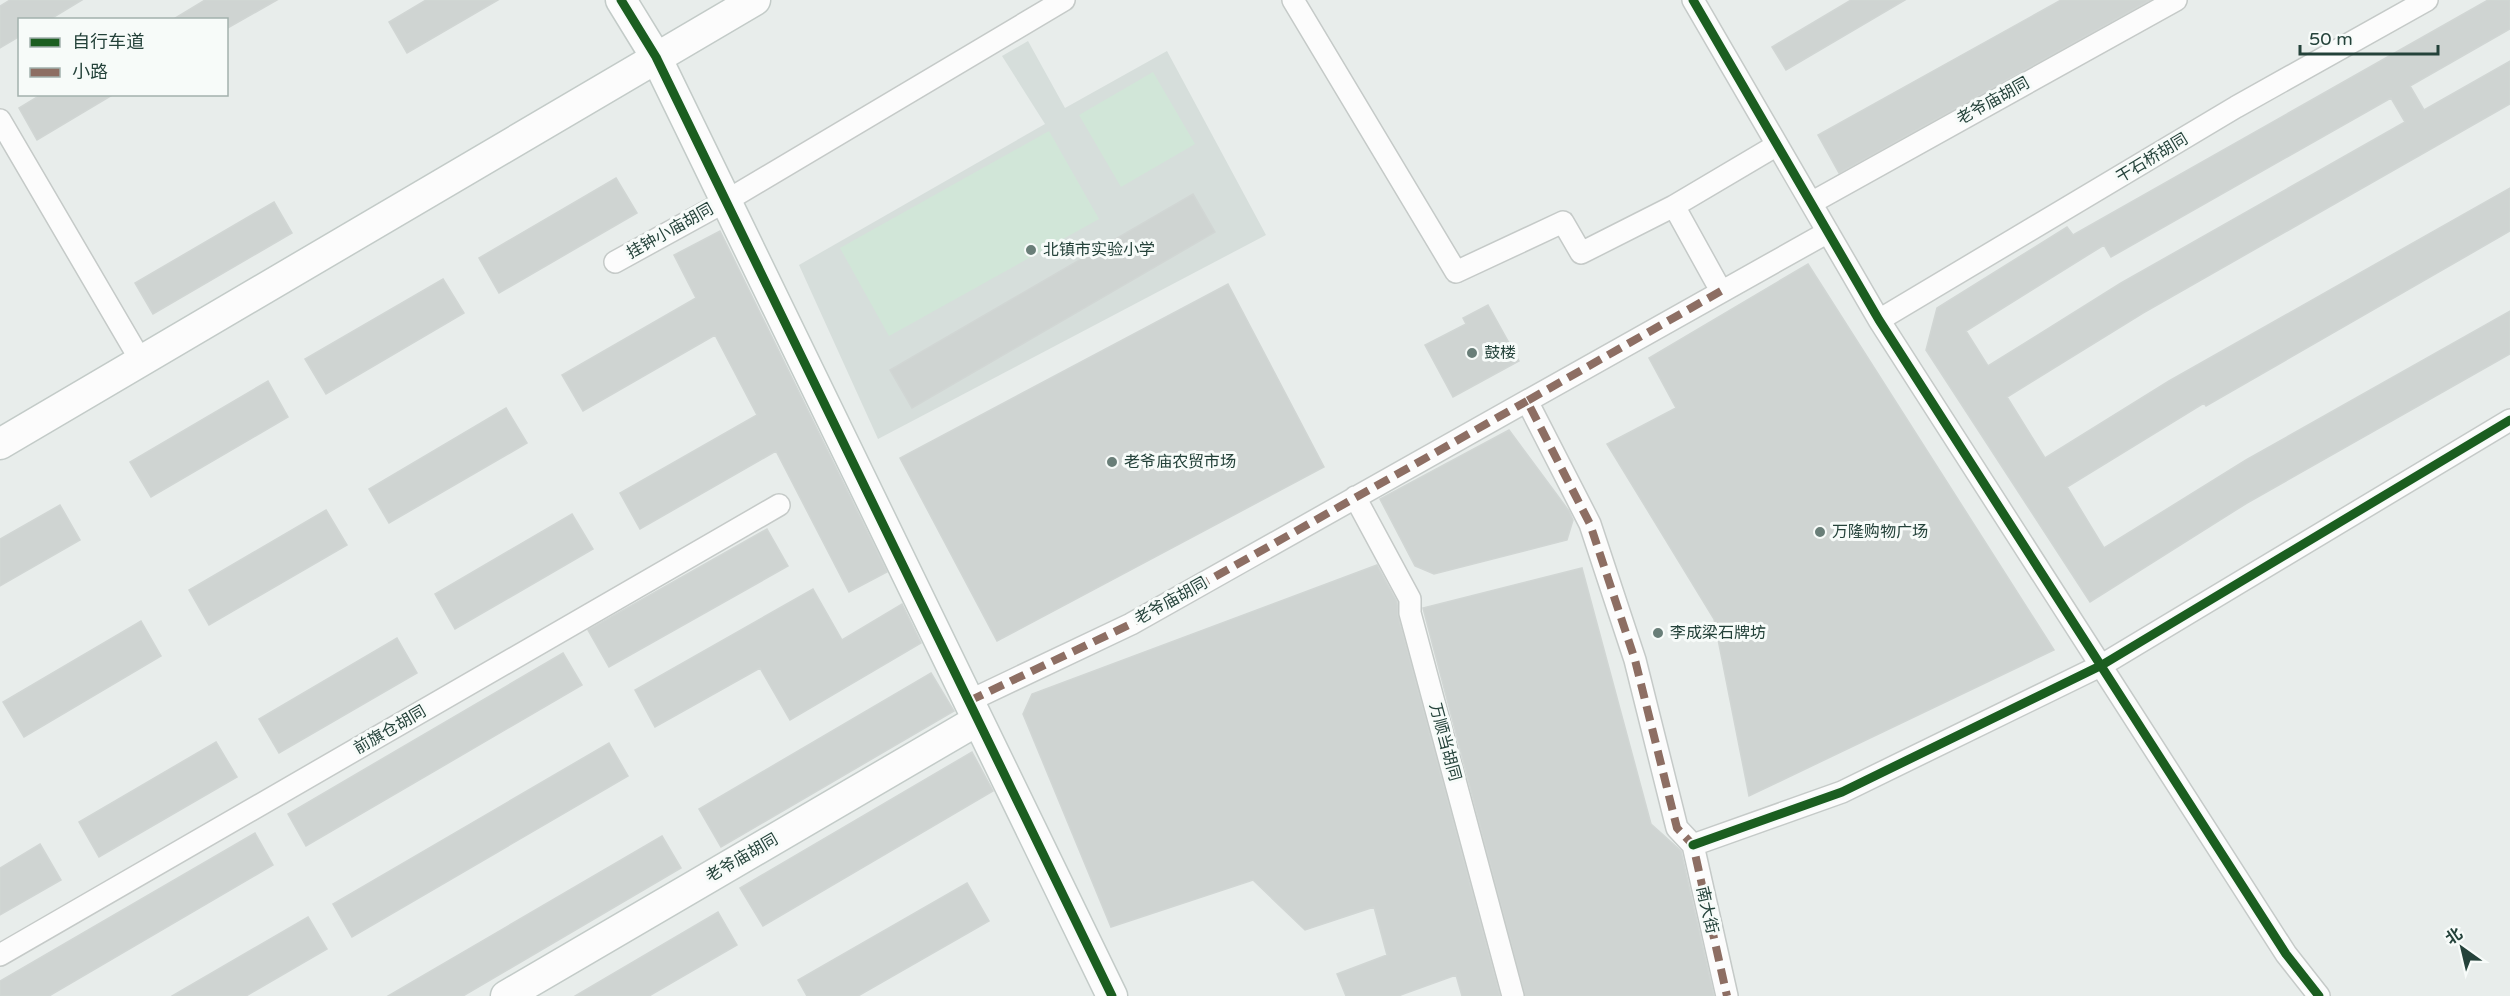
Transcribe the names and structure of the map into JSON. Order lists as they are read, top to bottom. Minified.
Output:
{"streets":{"street":["老爷庙胡同","干石桥胡同","挂钟小庙胡同","前旗仓胡同","万顺当胡同","南大街"]},"crossings":[["老爷庙胡同","万顺当胡同"]],"places":["北镇市实验小学","鼓楼","老爷庙农贸市场","万隆购物广场","李成梁石牌坊"],"legend":["自行车道","小路"],"scale_bar":"50 m","north":"top left"}
